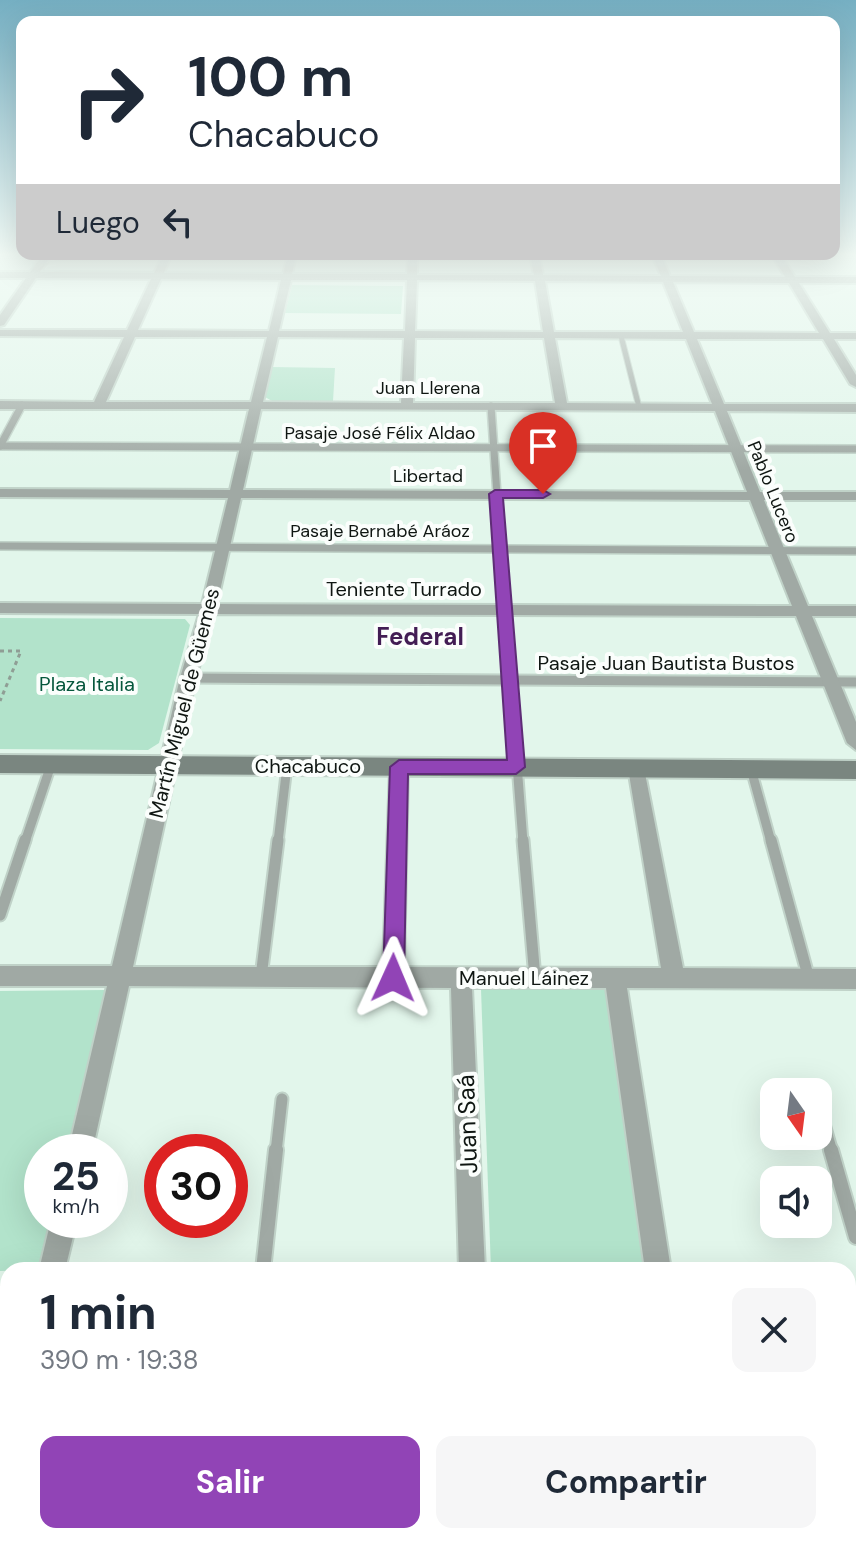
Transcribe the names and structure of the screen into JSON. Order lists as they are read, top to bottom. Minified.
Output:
{"streets":{"main road":["Chacabuco"],"street":["Juan Llerena","Libertad","Pablo Lucero","Teniente Turrado","Martín Miguel de Güemes","Manuel Láinez","Juan Saá"],"lane":["Pasaje José Félix Aldao","Pasaje Bernabé Aráoz","Pasaje Juan Bautista Bustos"]},"crossings":[["Juan Llerena","Pablo Lucero"],["Juan Llerena","Martín Miguel de Güemes"],["Pasaje José Félix Aldao","Pablo Lucero"],["Pasaje José Félix Aldao","Martín Miguel de Güemes"],["Libertad","Pablo Lucero"],["Libertad","Martín Miguel de Güemes"],["Pablo Lucero","Pasaje Bernabé Aráoz"],["Pablo Lucero","Teniente Turrado"],["Pablo Lucero","Pasaje Juan Bautista Bustos"],["Pasaje Bernabé Aráoz","Martín Miguel de Güemes"],["Teniente Turrado","Martín Miguel de Güemes"],["Pasaje Juan Bautista Bustos","Martín Miguel de Güemes"],["Martín Miguel de Güemes","Chacabuco"],["Martín Miguel de Güemes","Manuel Láinez"],["Manuel Láinez","Juan Saá"]],"districts":["Federal"],"parks":["Plaza Italia"],"north":"bottom","page":{"turn":["100 m","Chacabuco"],"then":"Luego","speed":"25 km/h","limit":"30","heading":["1 min","390 m · 19:38"],"buttons":["Salir","Compartir"]}}
